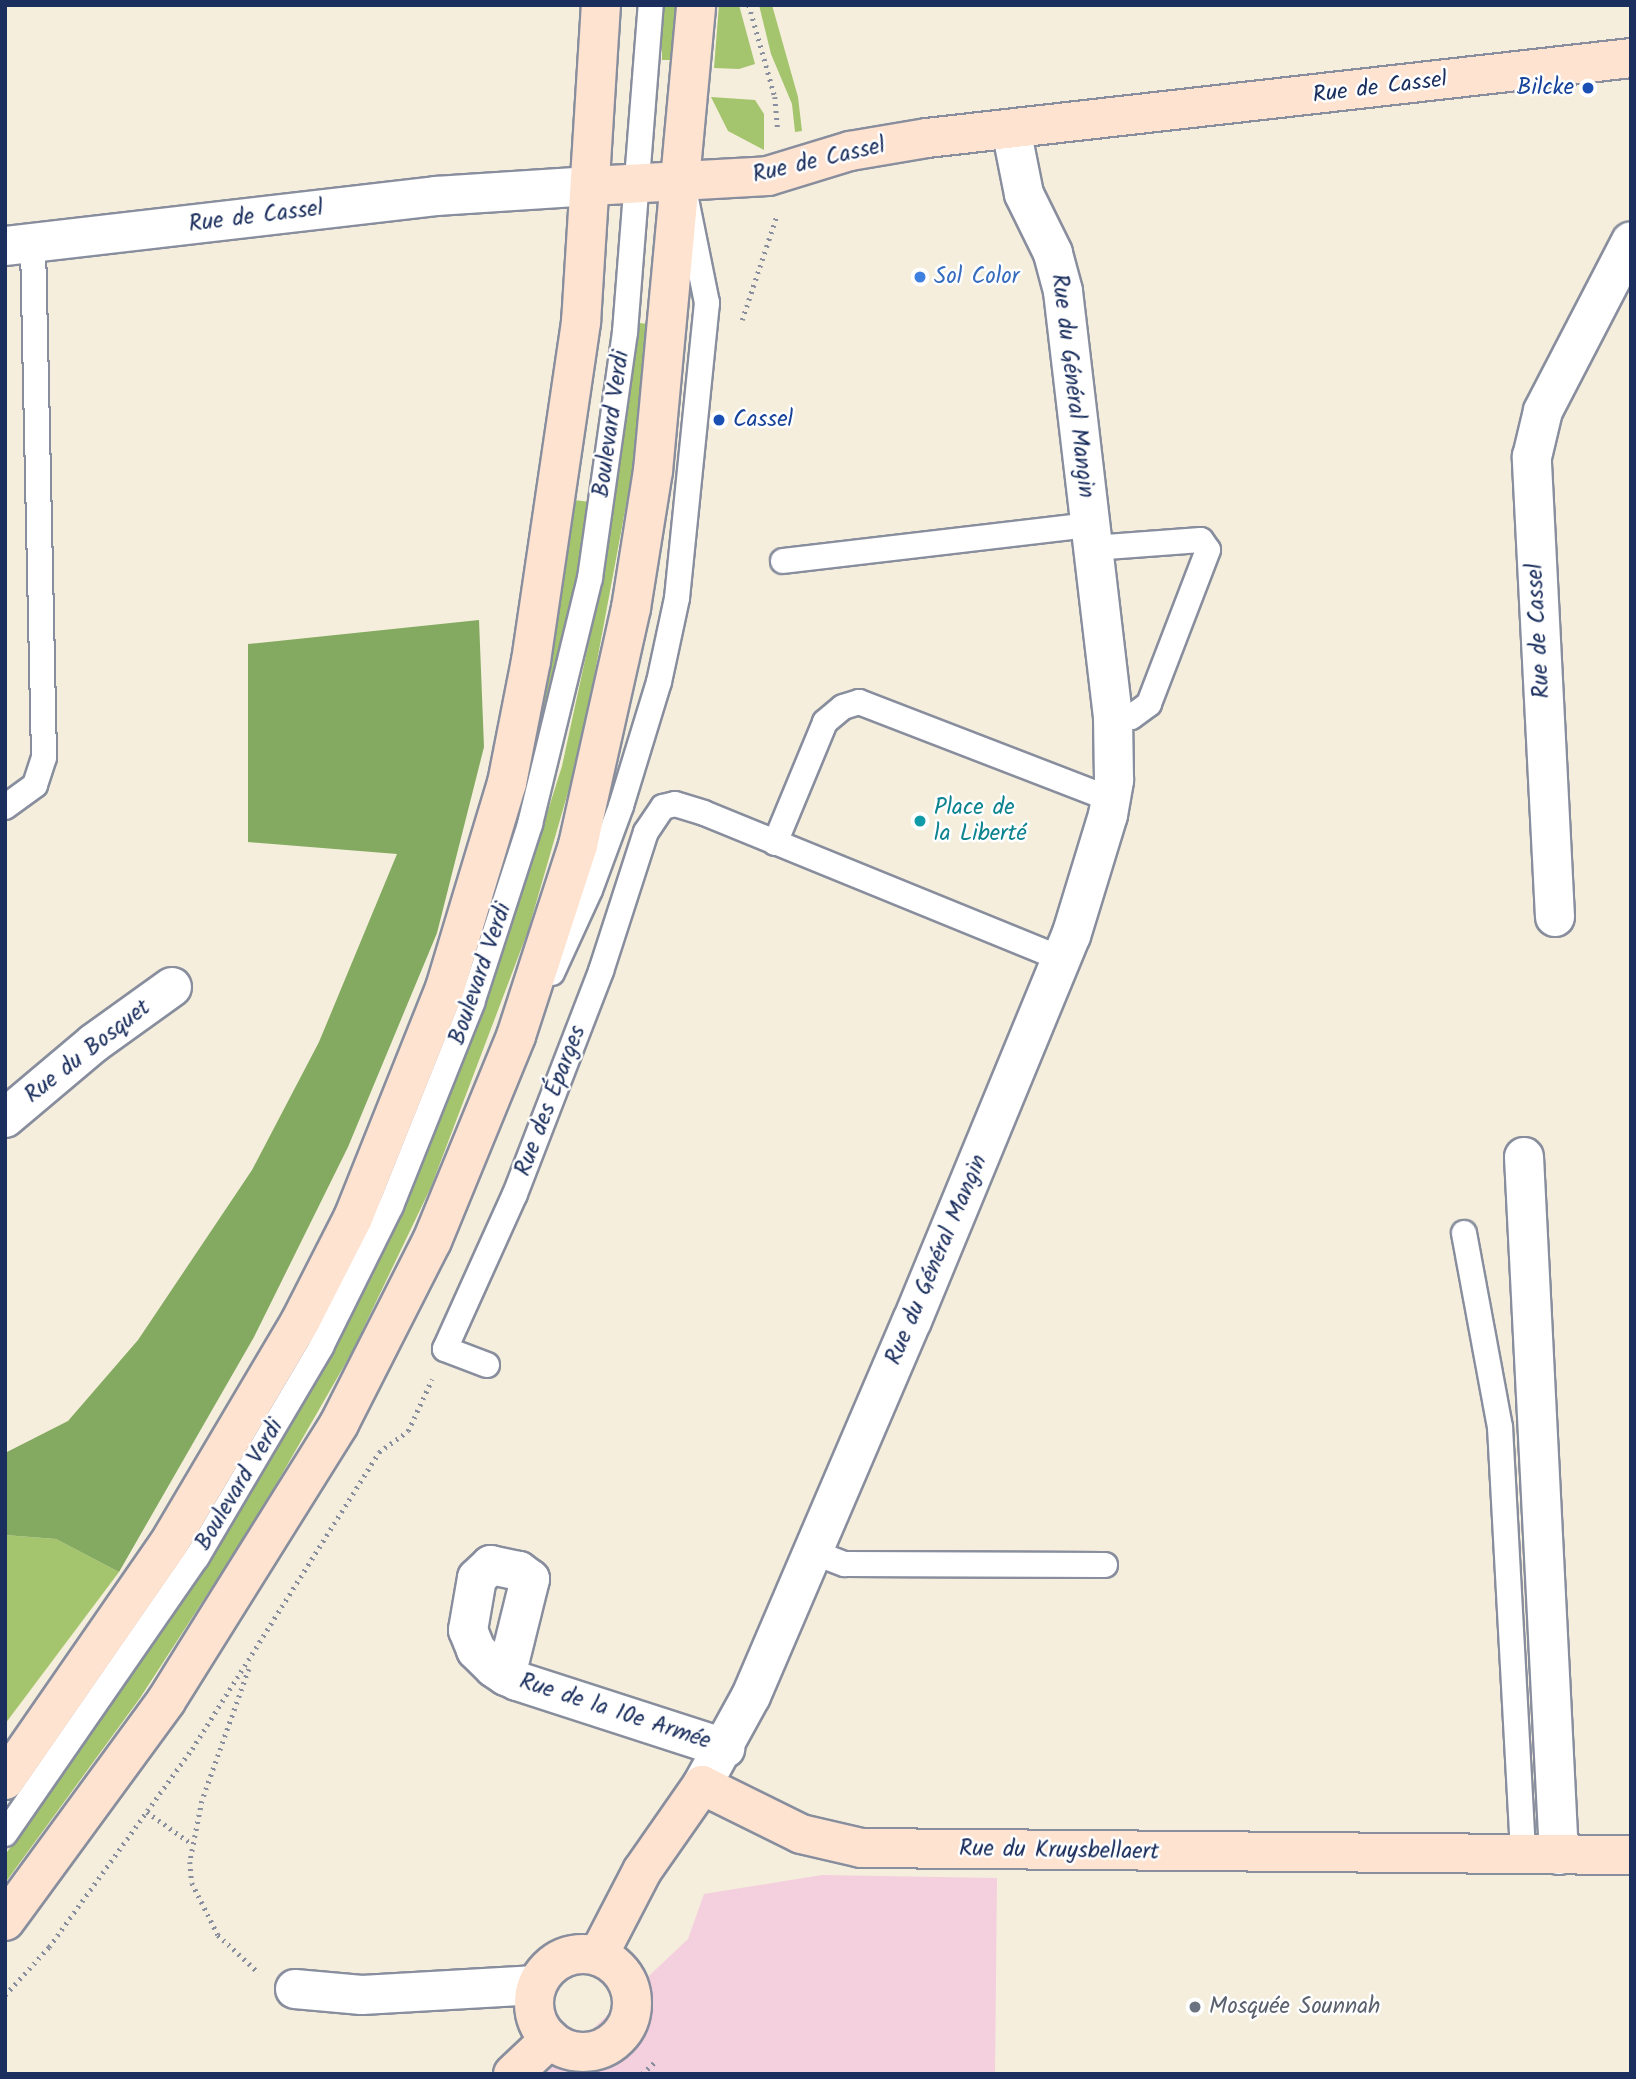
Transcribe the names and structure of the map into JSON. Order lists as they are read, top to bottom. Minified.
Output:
{"streets":{"street":["Rue de Cassel","Rue du Général Mangin","Boulevard Verdi","Rue du Bosquet","Rue de la 10e Armée","Rue du Kruysbellaert"],"lane":["Rue des Éparges"]},"crossings":[["Rue de Cassel","Rue du Général Mangin"],["Rue de Cassel","Boulevard Verdi"],["Rue du Général Mangin","Rue de la 10e Armée"],["Rue du Général Mangin","Rue du Kruysbellaert"]],"places":["Bilcke","Sol Color","Cassel","Place de la Liberté","Mosquée Sounnah"]}
